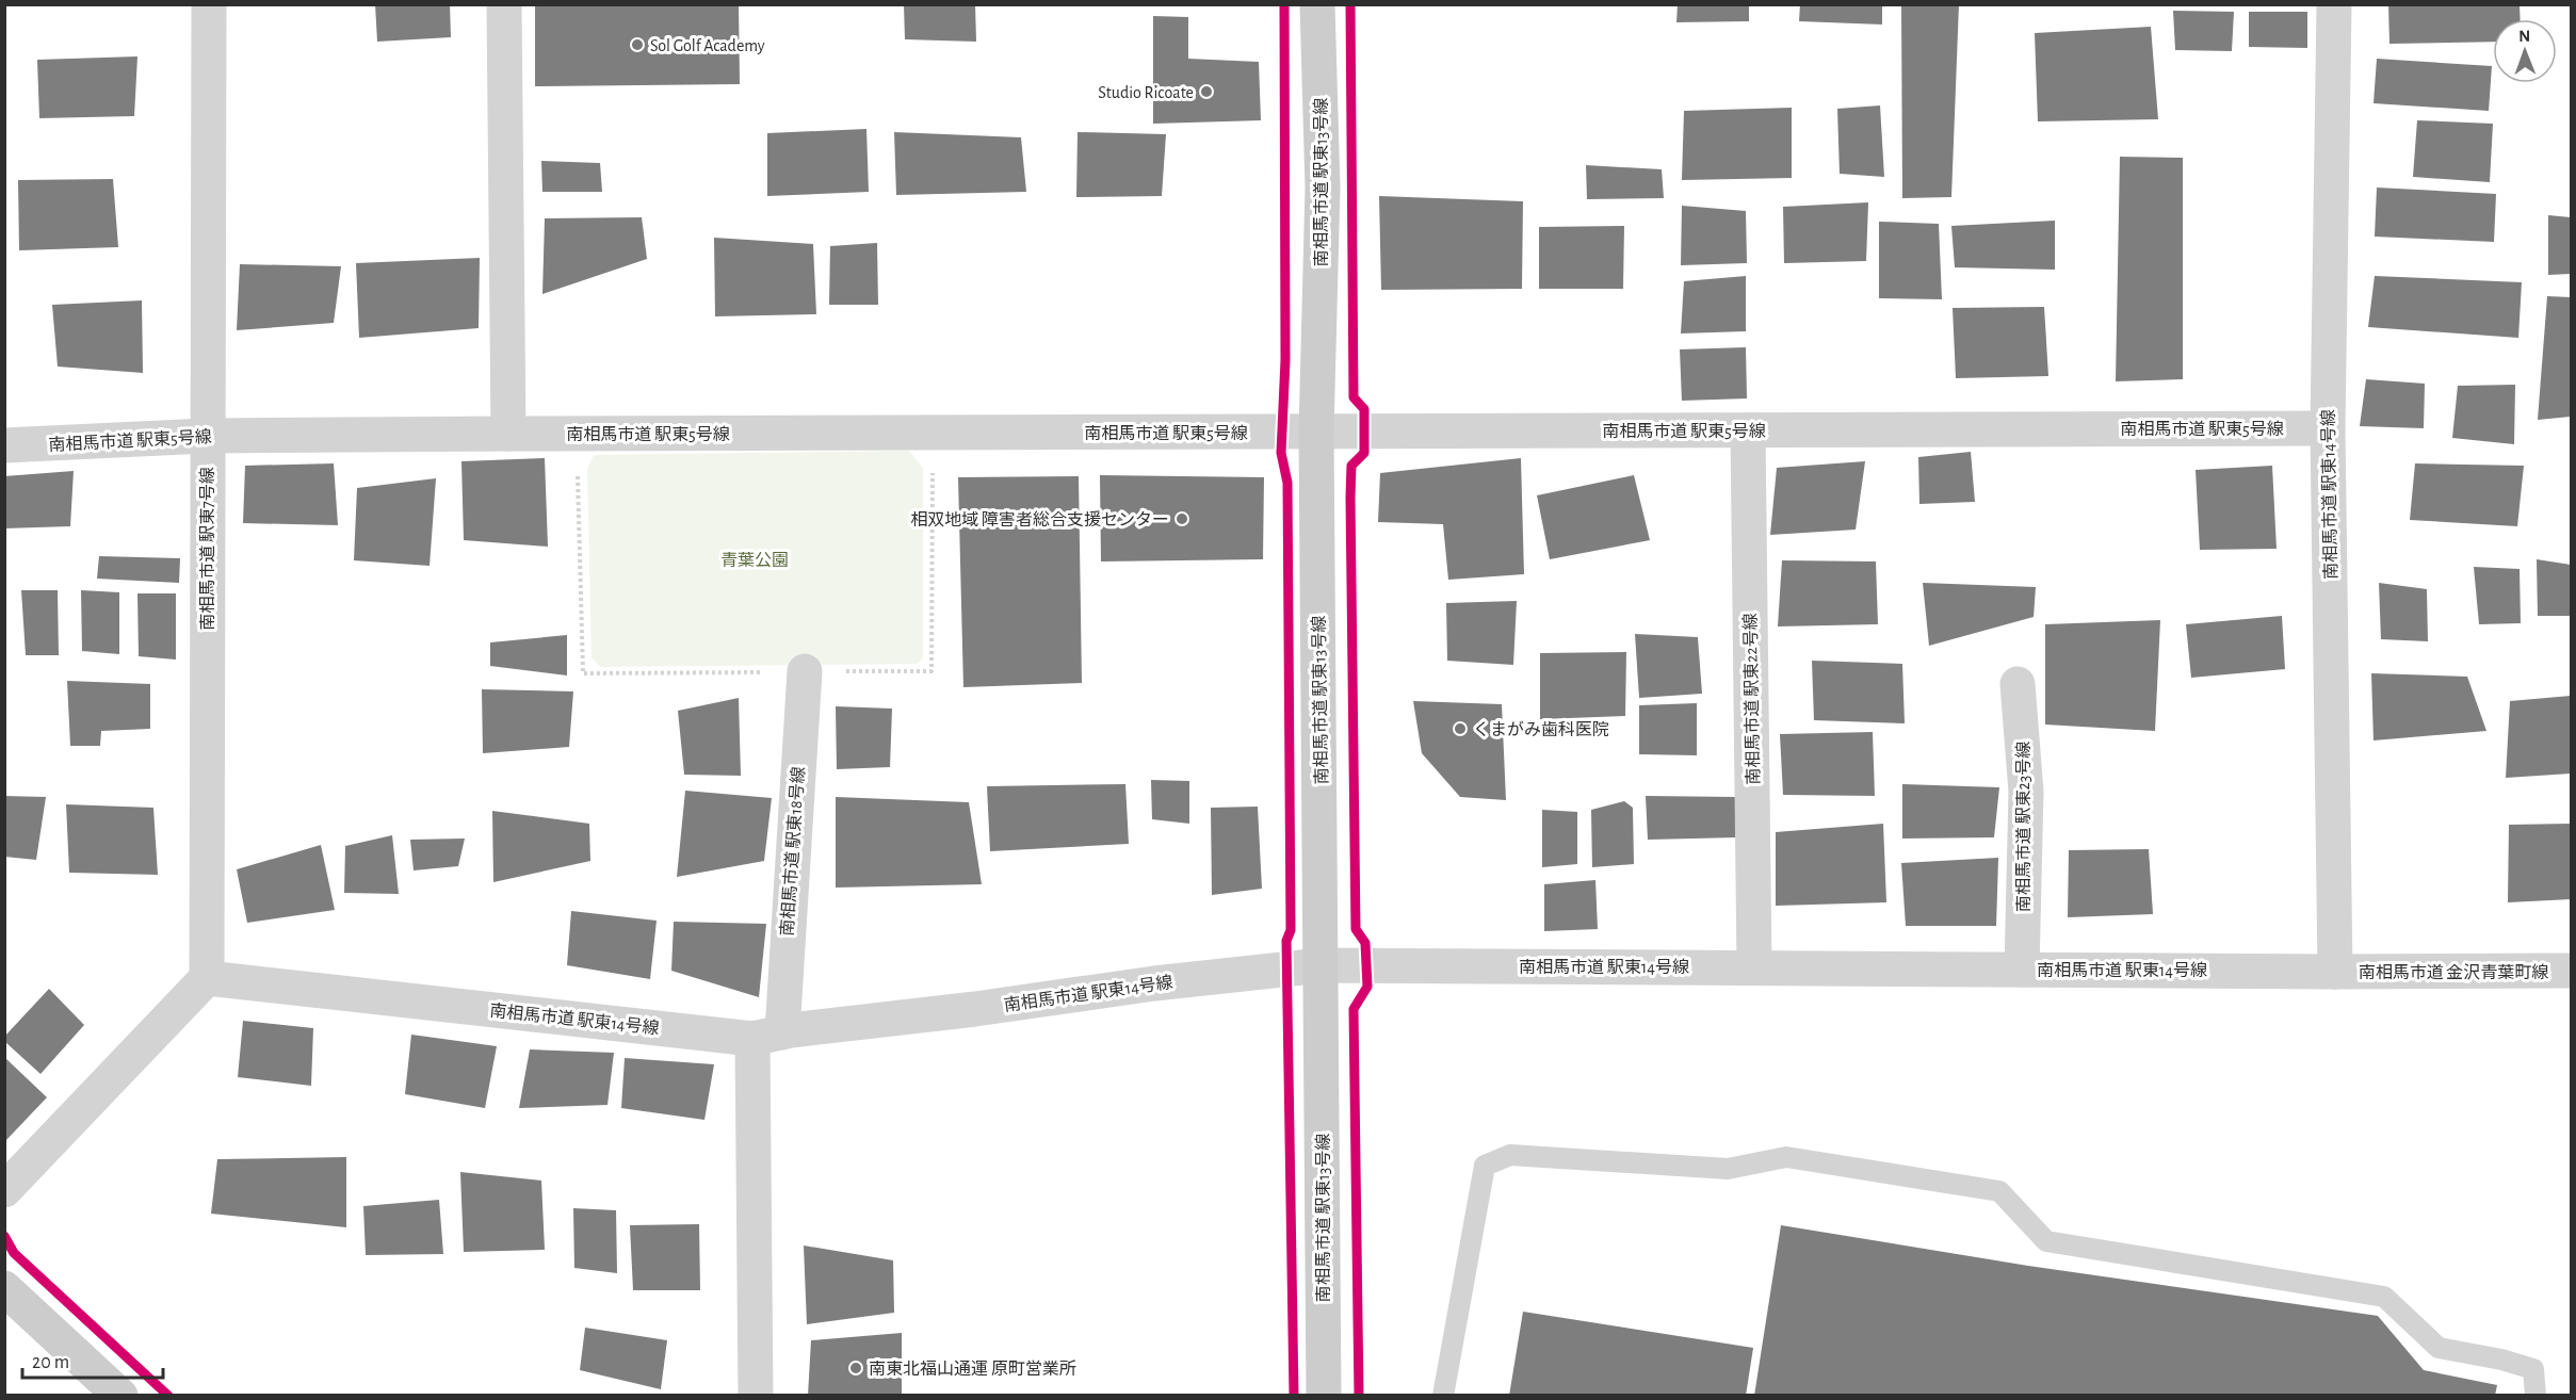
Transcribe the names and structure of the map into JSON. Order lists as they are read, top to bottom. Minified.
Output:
{"streets":{"street":["南相馬市道 駅東13号線","南相馬市道 駅東5号線","南相馬市道 駅東14号線","南相馬市道 駅東7号線","南相馬市道 駅東22号線","南相馬市道 駅東23号線","南相馬市道 駅東18号線","南相馬市道 金沢青葉町線"]},"crossings":[["南相馬市道 駅東13号線","南相馬市道 駅東5号線"],["南相馬市道 駅東13号線","南相馬市道 駅東14号線"],["南相馬市道 駅東5号線","南相馬市道 駅東14号線"],["南相馬市道 駅東5号線","南相馬市道 駅東7号線"],["南相馬市道 駅東5号線","南相馬市道 駅東22号線"],["南相馬市道 駅東14号線","南相馬市道 駅東7号線"],["南相馬市道 駅東14号線","南相馬市道 駅東22号線"],["南相馬市道 駅東14号線","南相馬市道 駅東23号線"],["南相馬市道 駅東14号線","南相馬市道 駅東18号線"],["南相馬市道 駅東14号線","南相馬市道 金沢青葉町線"]],"parks":["青葉公園"],"places":["Sol Golf Academy","Studio Ricoate","相双地域 障害者総合支援センター","くまがみ歯科医院","南東北福山通運 原町営業所"],"scale_bar":"20 m","north":"top"}
